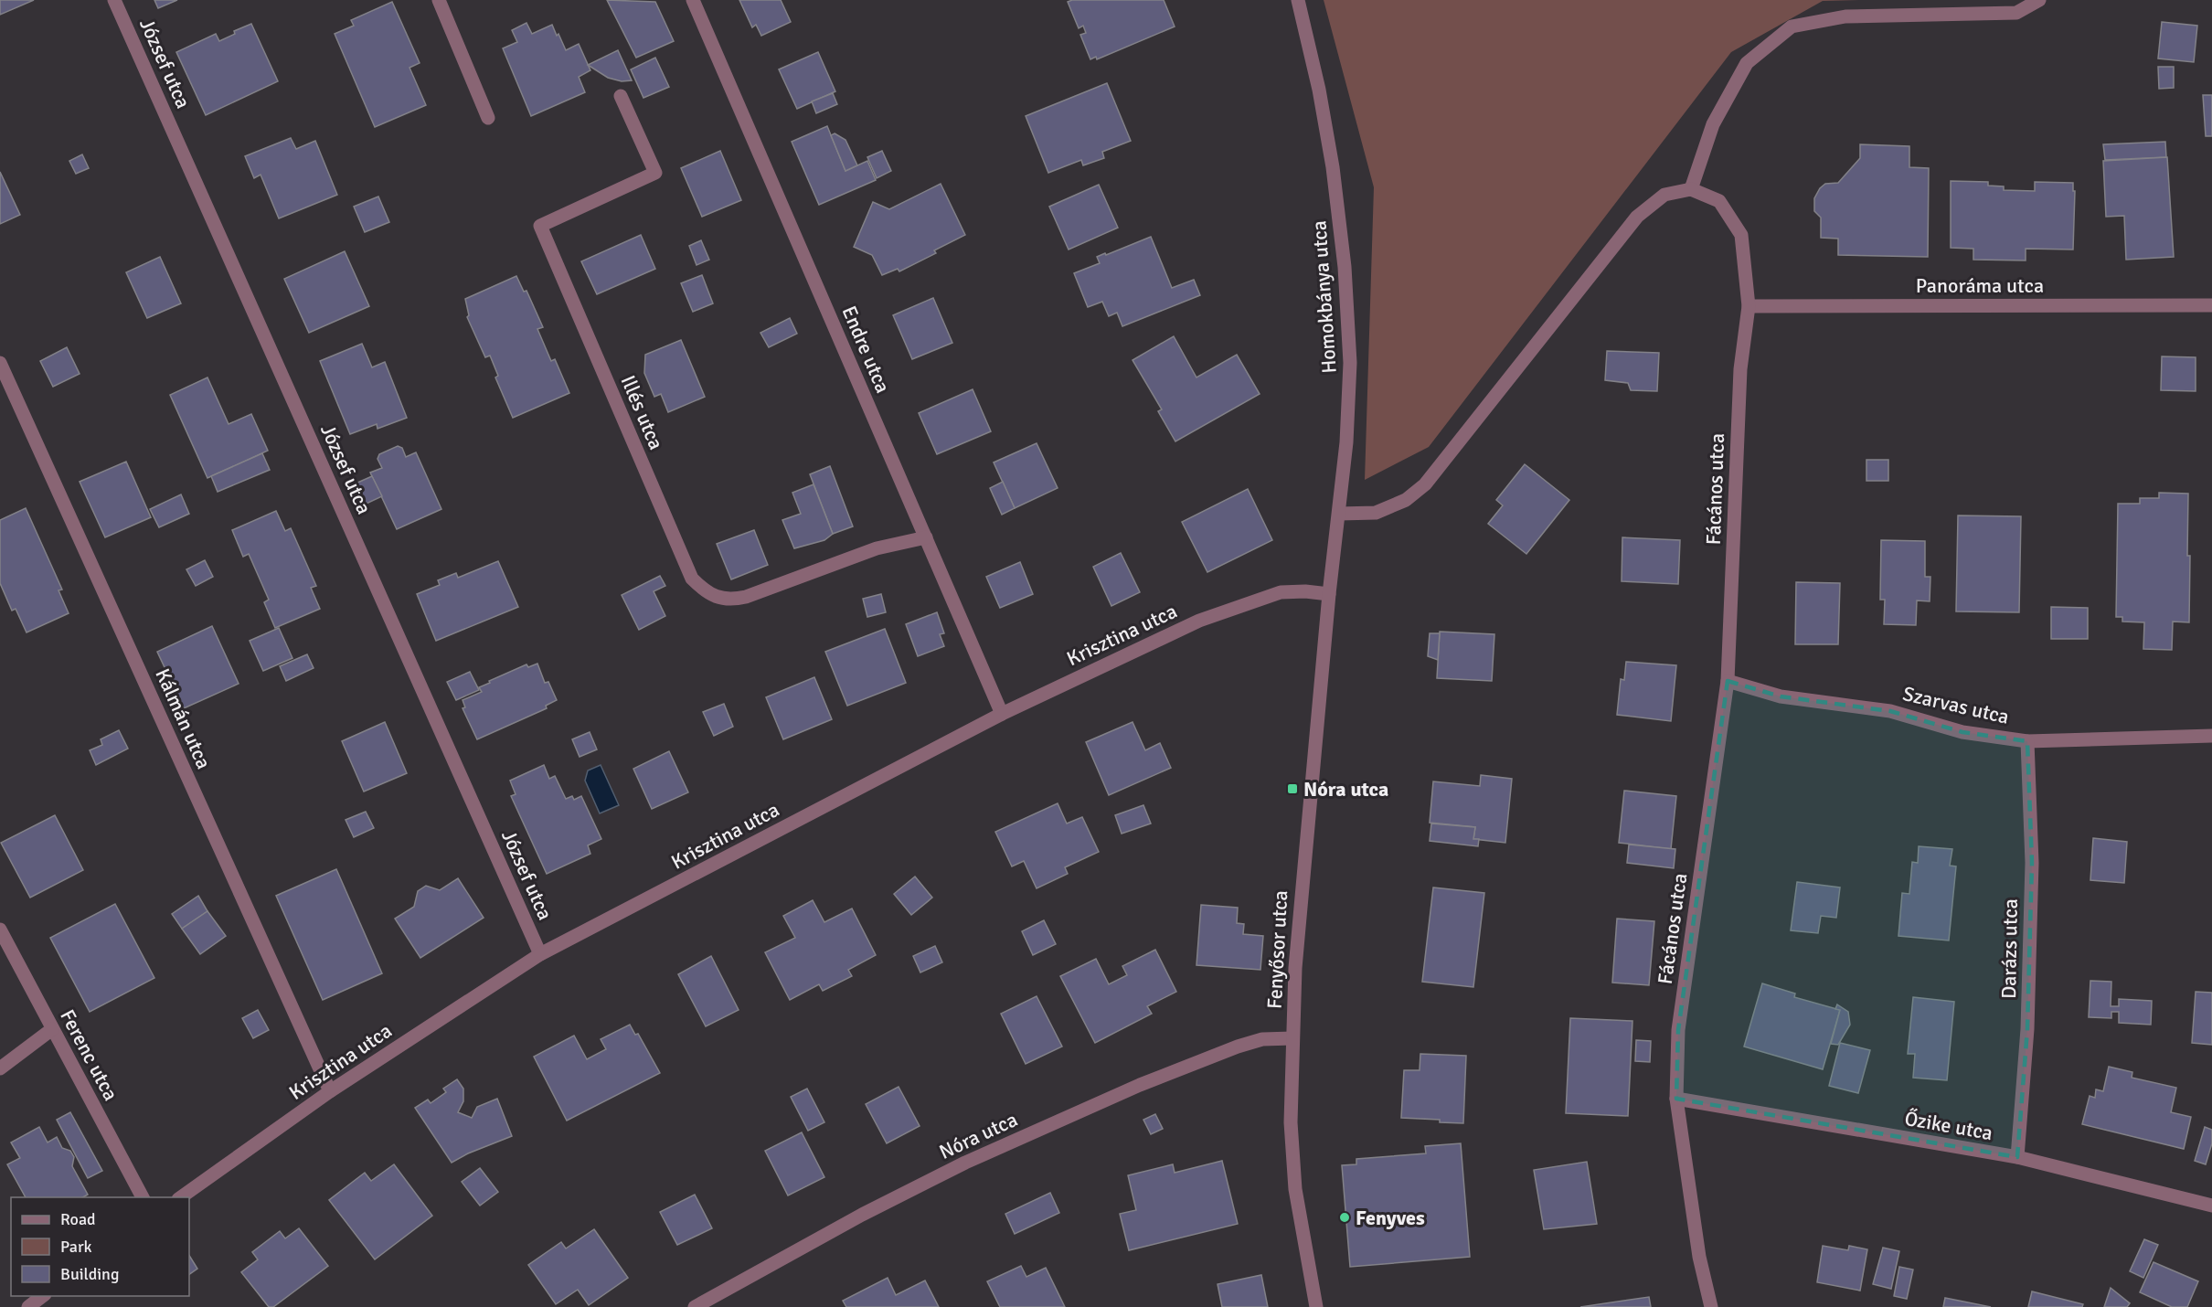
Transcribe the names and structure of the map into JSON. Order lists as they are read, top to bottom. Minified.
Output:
{"streets":{"street":["József utca","Panoráma utca","Homokbánya utca","Endre utca","Illés utca","Fácános utca","Krisztina utca","Szarvas utca","Kálmán utca","Darázs utca","Fenyősor utca","Ferenc utca","Őzike utca","Nóra utca"]},"crossings":[["József utca","Krisztina utca"],["Panoráma utca","Fácános utca"],["Homokbánya utca","Krisztina utca"],["Homokbánya utca","Fenyősor utca"],["Endre utca","Illés utca"],["Endre utca","Krisztina utca"],["Fácános utca","Szarvas utca"],["Fácános utca","Őzike utca"],["Krisztina utca","Kálmán utca"],["Krisztina utca","Fenyősor utca"],["Szarvas utca","Darázs utca"],["Darázs utca","Őzike utca"],["Fenyősor utca","Nóra utca"]],"places":{"transit":["Nóra utca"],"other":["Fenyves"]},"legend":["Road","Park","Building"]}
